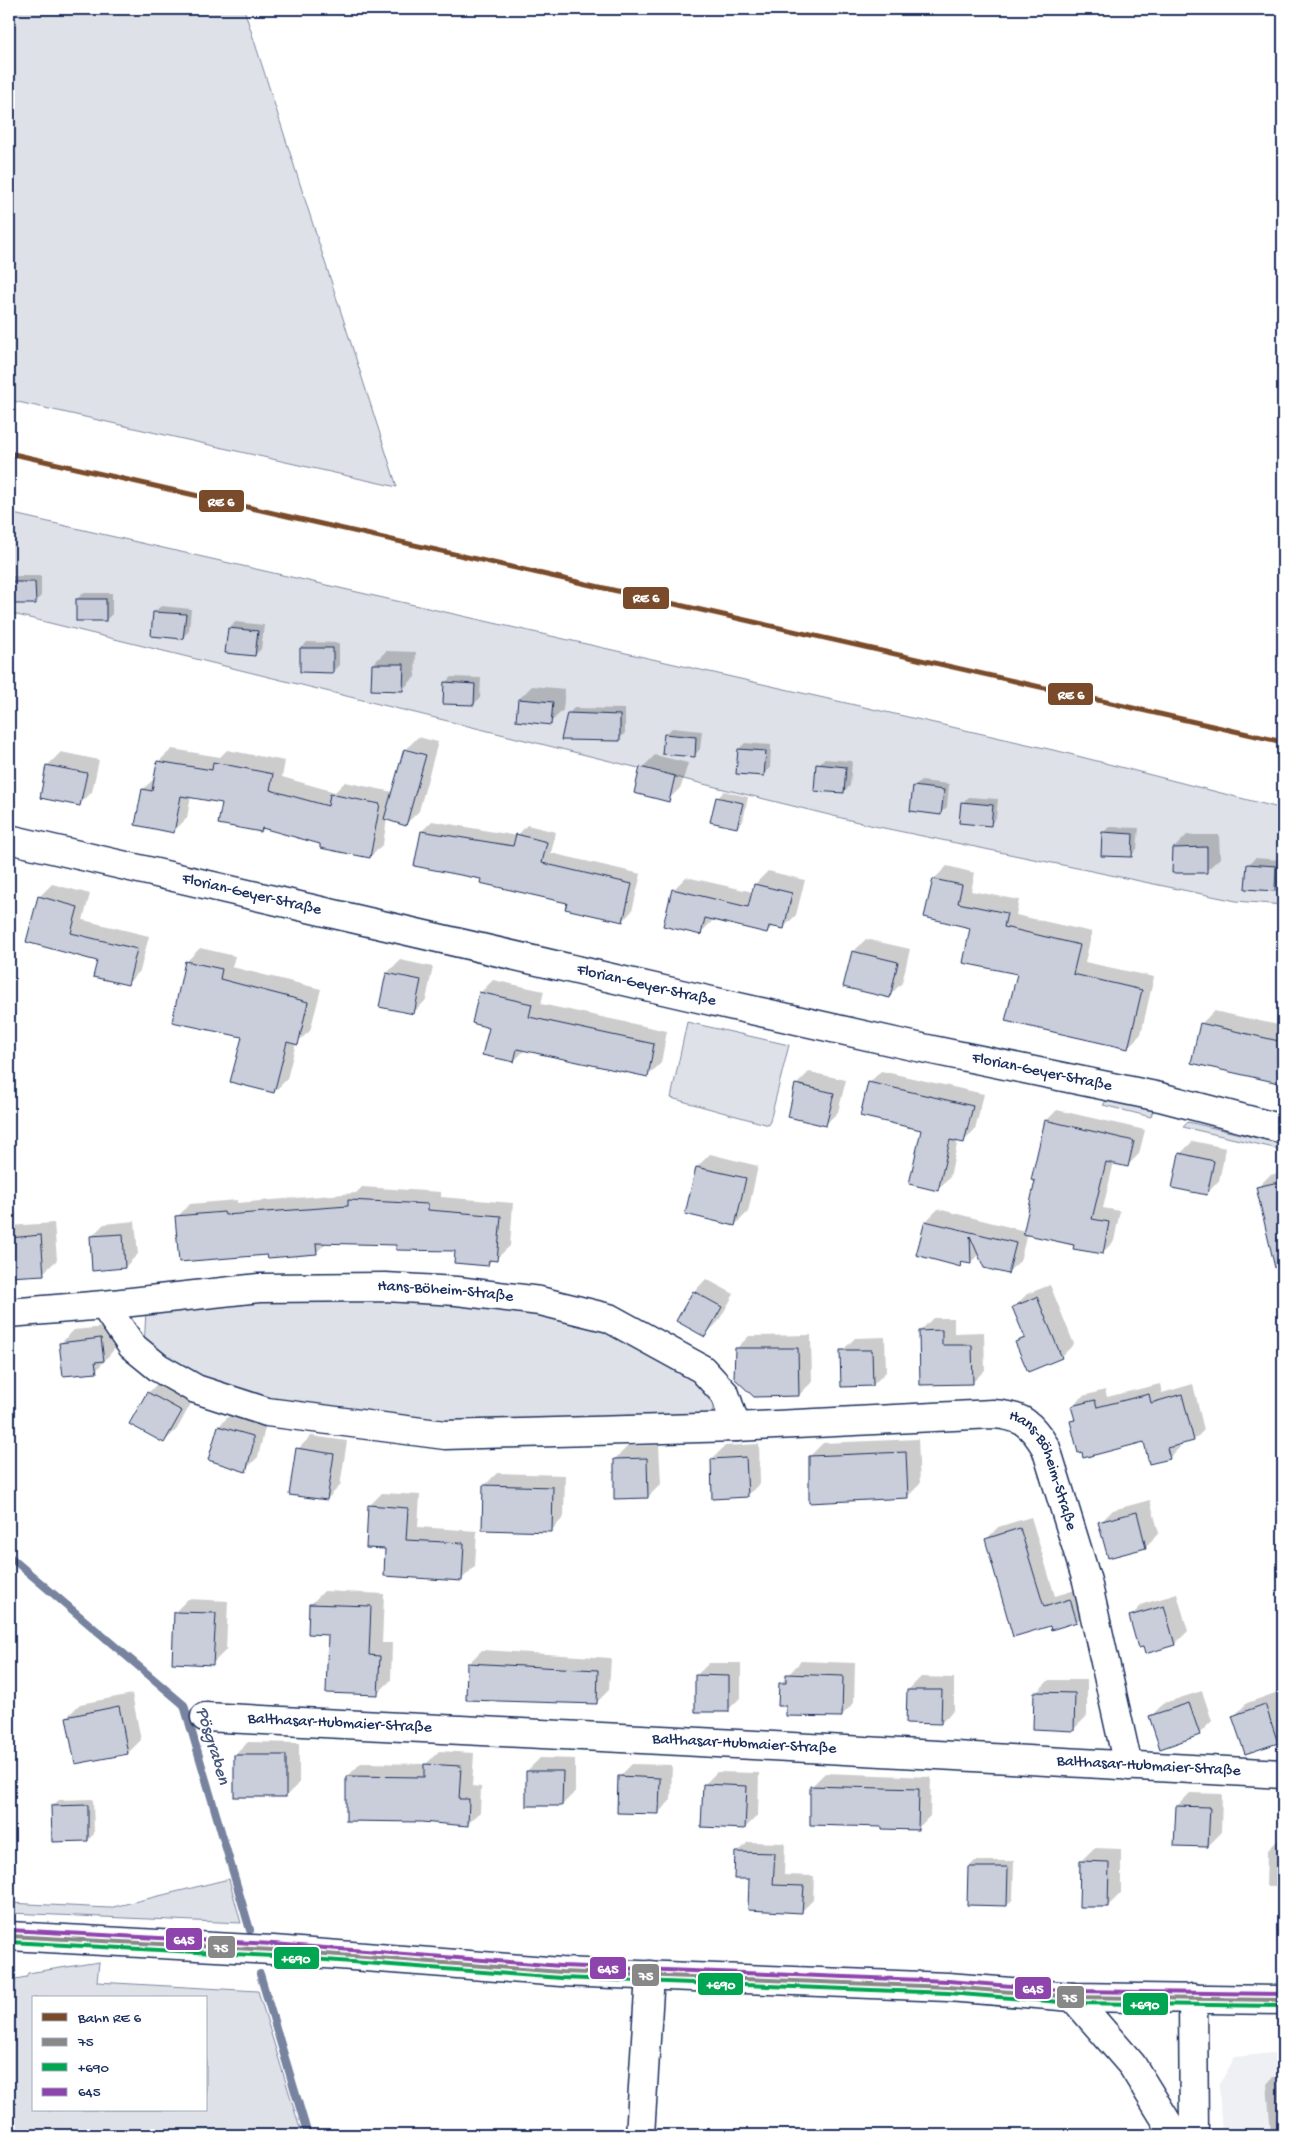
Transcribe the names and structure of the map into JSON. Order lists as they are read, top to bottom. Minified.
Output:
{"streets":{"street":["Florian-Geyer-Straße","Hans-Böheim-Straße","Balthasar-Hubmaier-Straße"]},"crossings":[["Hans-Böheim-Straße","Balthasar-Hubmaier-Straße"]],"water":["Pösgraben"],"lines":["transit line 645","transit line 75","transit line +690"],"legend":["Bahn RE 6","75","+690","645"]}
